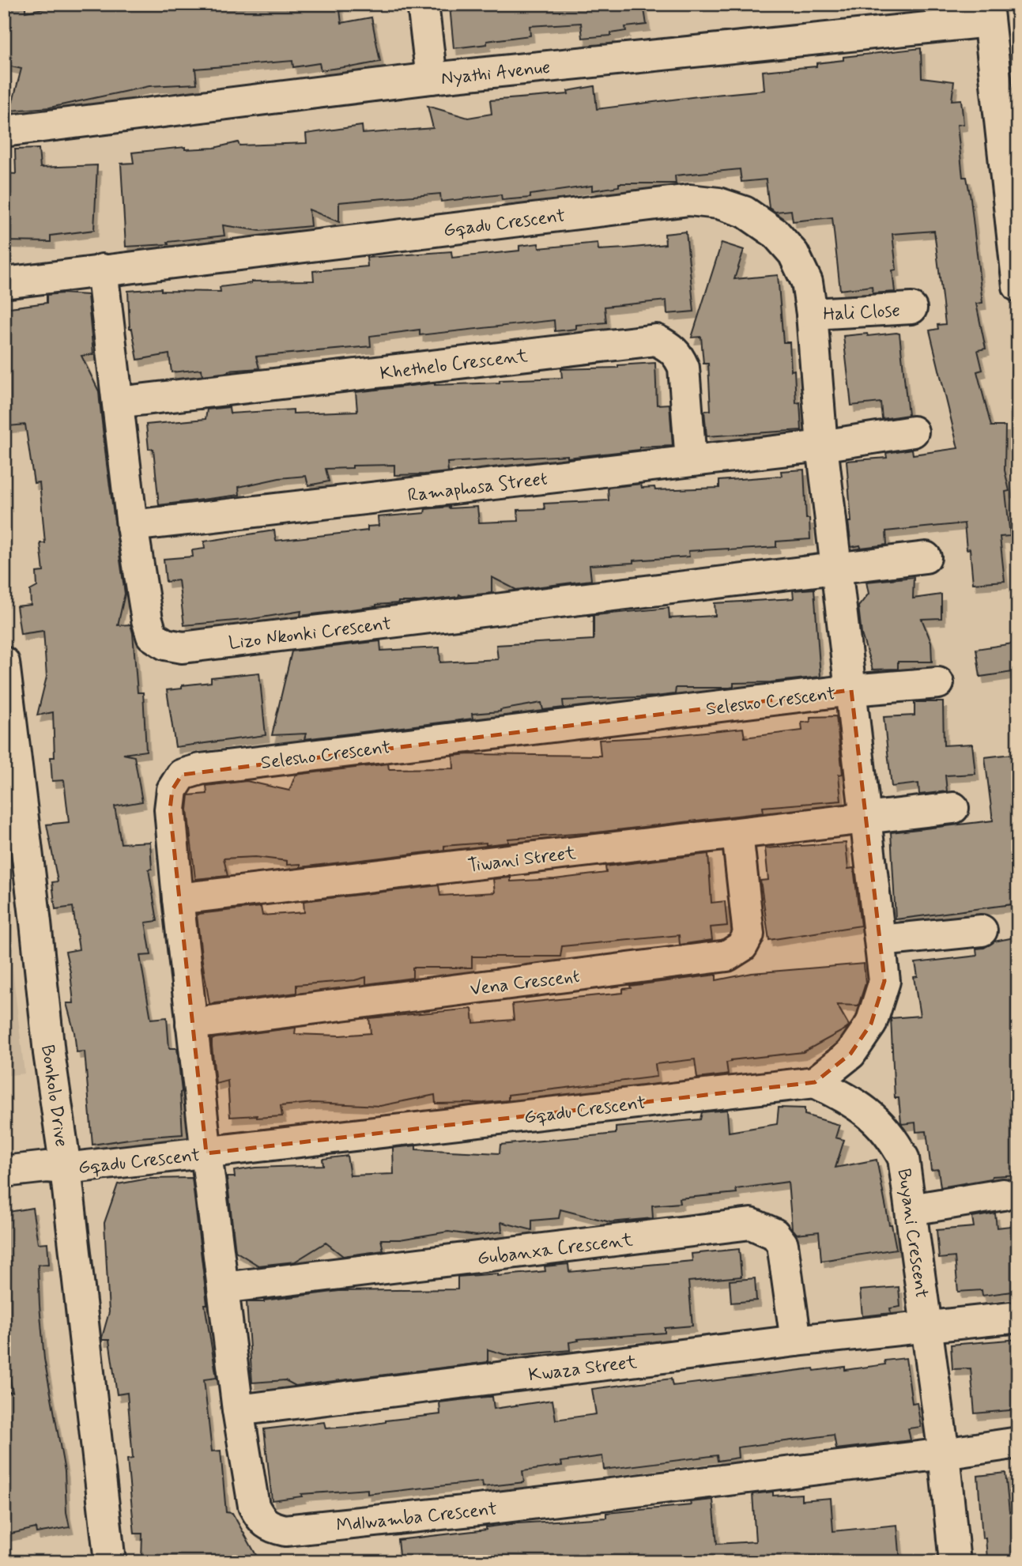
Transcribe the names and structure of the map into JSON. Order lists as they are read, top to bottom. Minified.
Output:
{"streets":{"street":["Nyathi Avenue","Gqadu Crescent","Hali Close","Khethelo Crescent","Ramaphosa Street","Lizo Nkonki Crescent","Selesho Crescent","Tiwani Street","Vena Crescent","Bonkolo Drive","Buyani Crescent","Gubanxa Crescent","Kwaza Street","Mdlwamba Crescent"]},"crossings":[["Gqadu Crescent","Hali Close"],["Gqadu Crescent","Ramaphosa Street"],["Gqadu Crescent","Lizo Nkonki Crescent"],["Gqadu Crescent","Selesho Crescent"],["Gqadu Crescent","Tiwani Street"],["Gqadu Crescent","Bonkolo Drive"],["Gqadu Crescent","Buyani Crescent"],["Gqadu Crescent","Mdlwamba Crescent"],["Khethelo Crescent","Ramaphosa Street"],["Khethelo Crescent","Lizo Nkonki Crescent"],["Ramaphosa Street","Lizo Nkonki Crescent"],["Selesho Crescent","Tiwani Street"],["Selesho Crescent","Vena Crescent"],["Selesho Crescent","Mdlwamba Crescent"],["Tiwani Street","Vena Crescent"],["Buyani Crescent","Kwaza Street"],["Buyani Crescent","Mdlwamba Crescent"],["Gubanxa Crescent","Kwaza Street"],["Gubanxa Crescent","Mdlwamba Crescent"],["Kwaza Street","Mdlwamba Crescent"]]}
